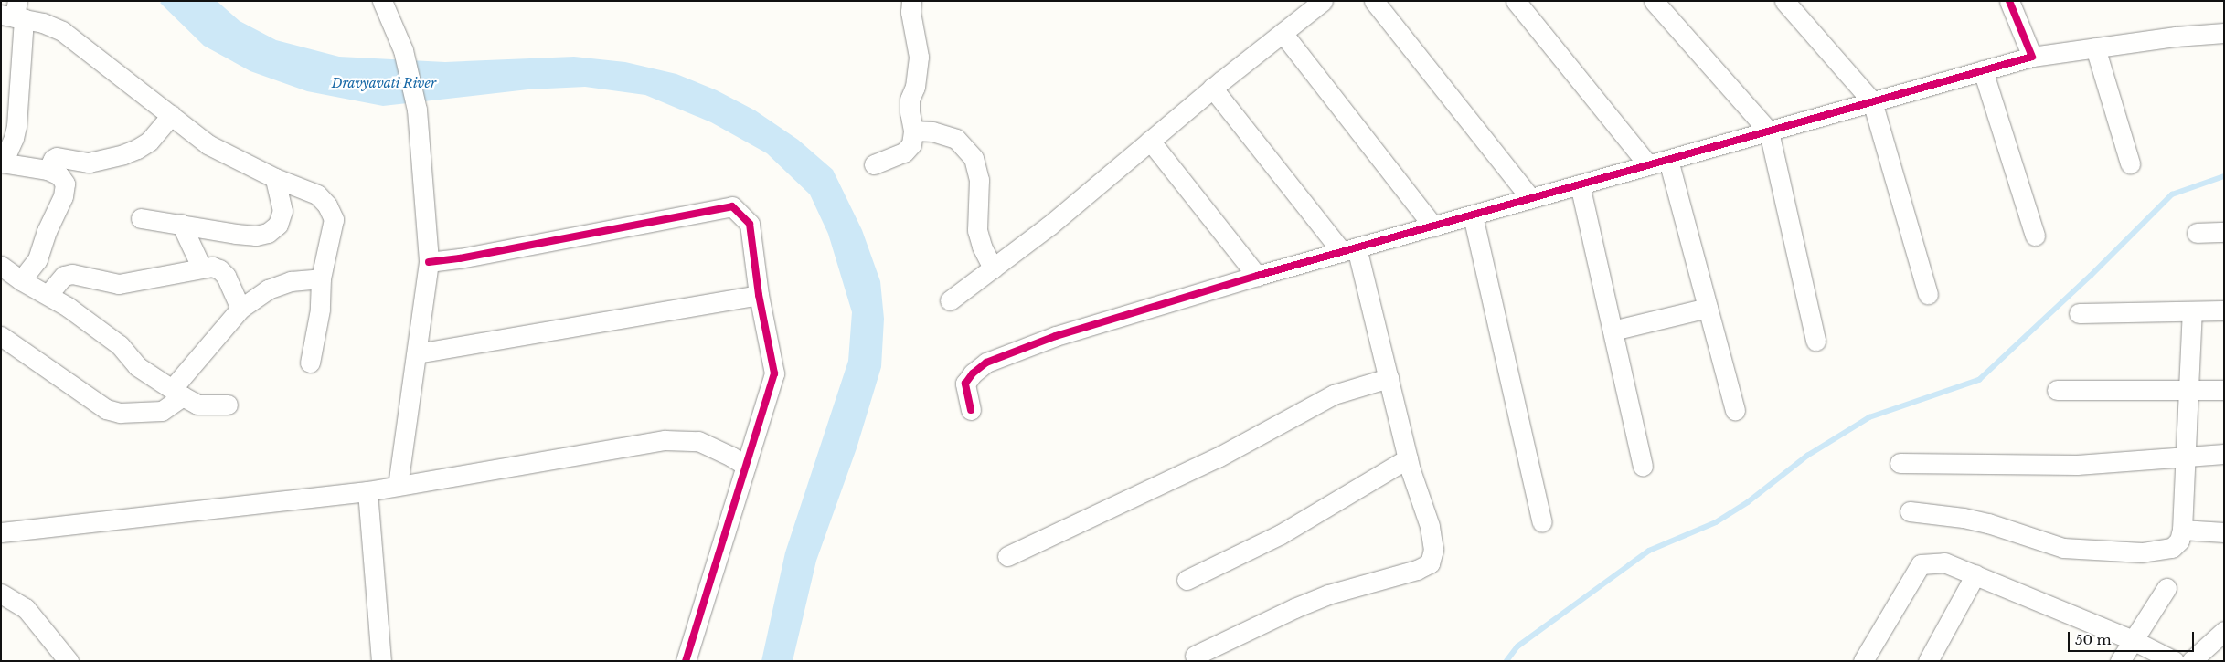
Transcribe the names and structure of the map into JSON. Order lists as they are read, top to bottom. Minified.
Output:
{"water":["Dravyavati River"],"scale_bar":"50 m"}
